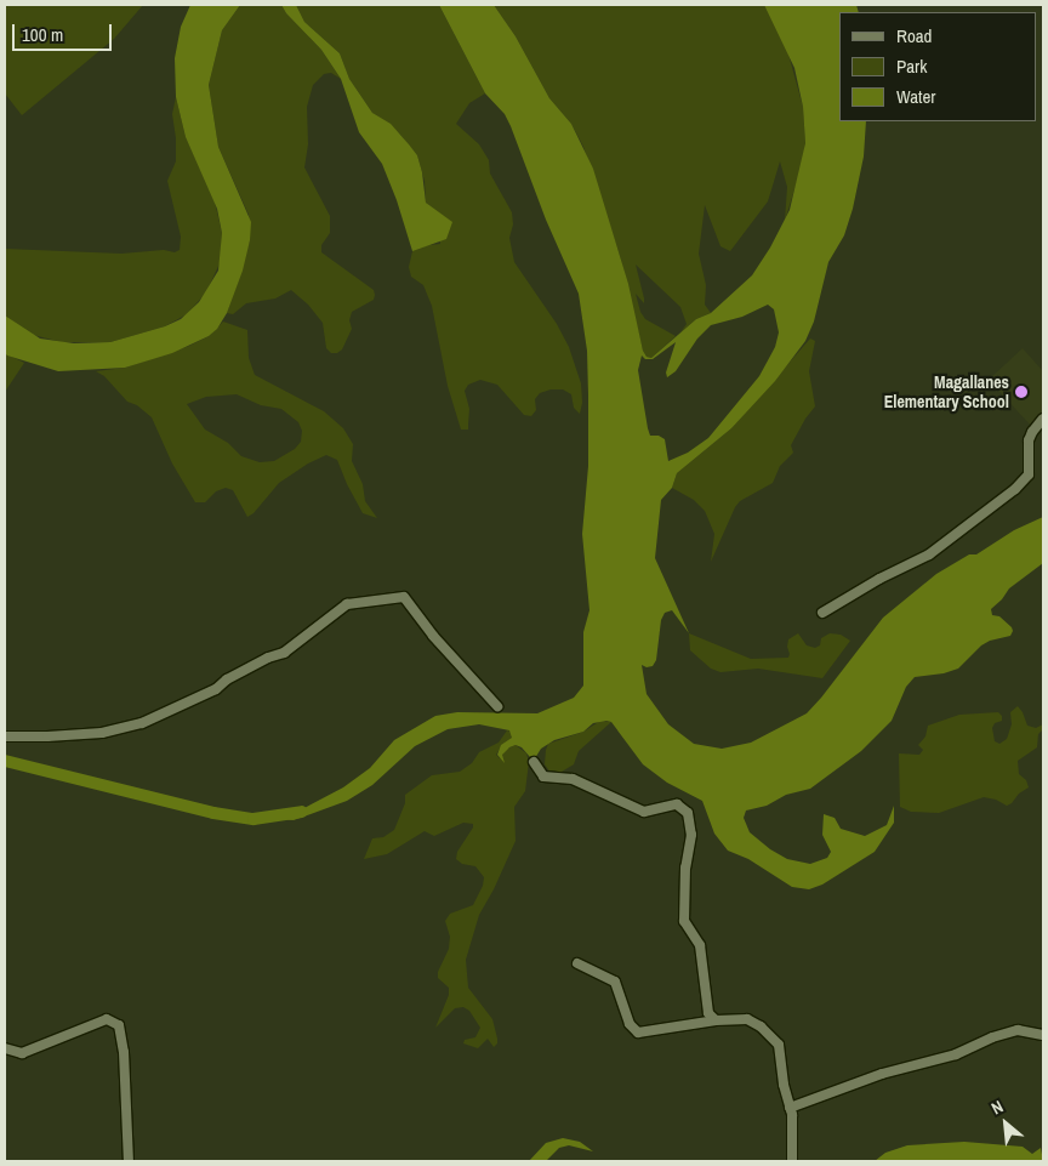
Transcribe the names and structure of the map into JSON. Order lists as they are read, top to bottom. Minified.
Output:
{"places":["Magallanes Elementary School"],"legend":["Road","Park","Water"],"scale_bar":"100 m","north":"top left"}
